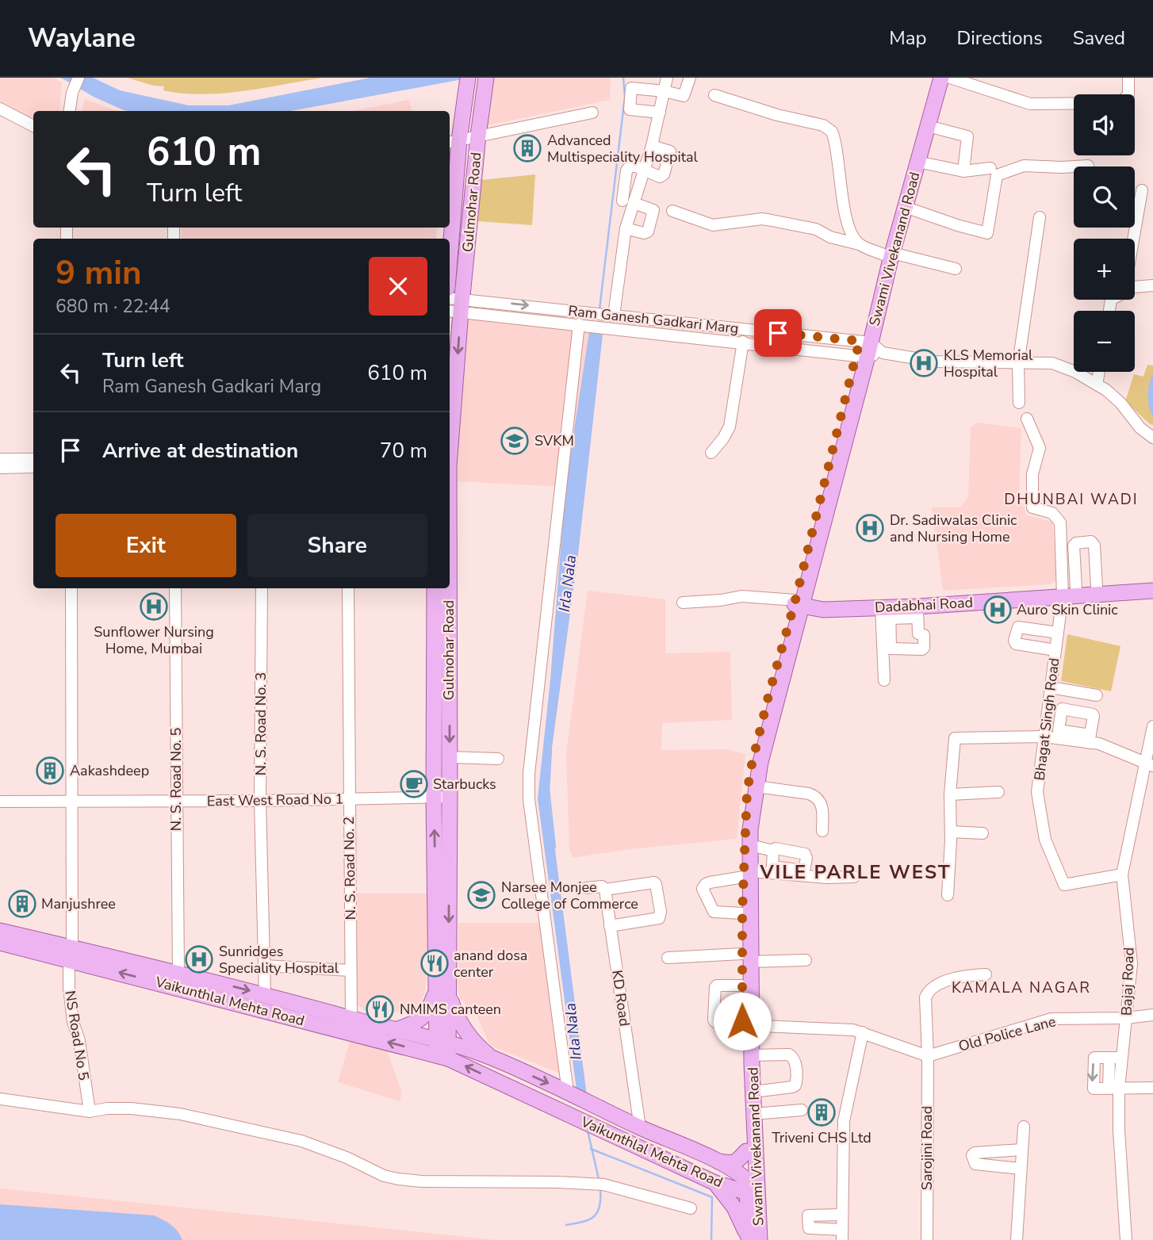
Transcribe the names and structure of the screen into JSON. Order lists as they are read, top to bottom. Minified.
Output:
{"streets":{"main road":["Gulmohar Road","Swami Vivekanand Road","Dadabhai Road","Vaikunthlal Mehta Road"],"street":["Ram Ganesh Gadkari Marg","Bhagat Singh Road","N. S. Road No. 3","N. S. Road No. 5","East West Road No 1","N. S. Road No. 2","Bajaj Road","KD Road","Old Police Lane","NS Road No 5","Sarojini Road"]},"crossings":[["Gulmohar Road","Ram Ganesh Gadkari Marg"],["Gulmohar Road","East West Road No 1"],["Gulmohar Road","Vaikunthlal Mehta Road"],["Swami Vivekanand Road","Ram Ganesh Gadkari Marg"],["Swami Vivekanand Road","Dadabhai Road"],["Swami Vivekanand Road","Vaikunthlal Mehta Road"],["Dadabhai Road","Bhagat Singh Road"],["Bhagat Singh Road","Bajaj Road"],["N. S. Road No. 3","East West Road No 1"],["N. S. Road No. 3","Vaikunthlal Mehta Road"],["N. S. Road No. 5","East West Road No 1"],["N. S. Road No. 5","Vaikunthlal Mehta Road"],["East West Road No 1","N. S. Road No. 2"],["N. S. Road No. 2","Vaikunthlal Mehta Road"],["Bajaj Road","Old Police Lane"],["KD Road","Vaikunthlal Mehta Road"],["Vaikunthlal Mehta Road","NS Road No 5"],["Old Police Lane","Sarojini Road"]],"districts":["DHUNBAI WADI","VILE PARLE WEST","KAMALA NAGAR"],"water":["Irla Nala"],"places":{"building":["Advanced Multispeciality Hospital","Aakashdeep","Manjushree","Triveni CHS Ltd"],"hospital":["KLS Memorial Hospital","Dr. Sadiwalas Clinic and Nursing Home","Sunflower Nursing Home, Mumbai","Auro Skin Clinic","Sunridges Speciality Hospital"],"school or university":["SVKM","Narsee Monjee College of Commerce"],"cafe":["Starbucks"],"restaurant":["anand dosa center","NMIMS canteen"]},"page":{"header":"Waylane","nav":["Map","Directions","Saved"],"map_buttons":["+","−"],"turn":["610 m","Turn left"],"heading":["9 min","680 m · 22:44"],"list":[{"name":"Turn left","note":"Ram Ganesh Gadkari Marg","value":"610 m"},{"name":"Arrive at destination","value":"70 m"}],"buttons":["Exit","Share"]}}
